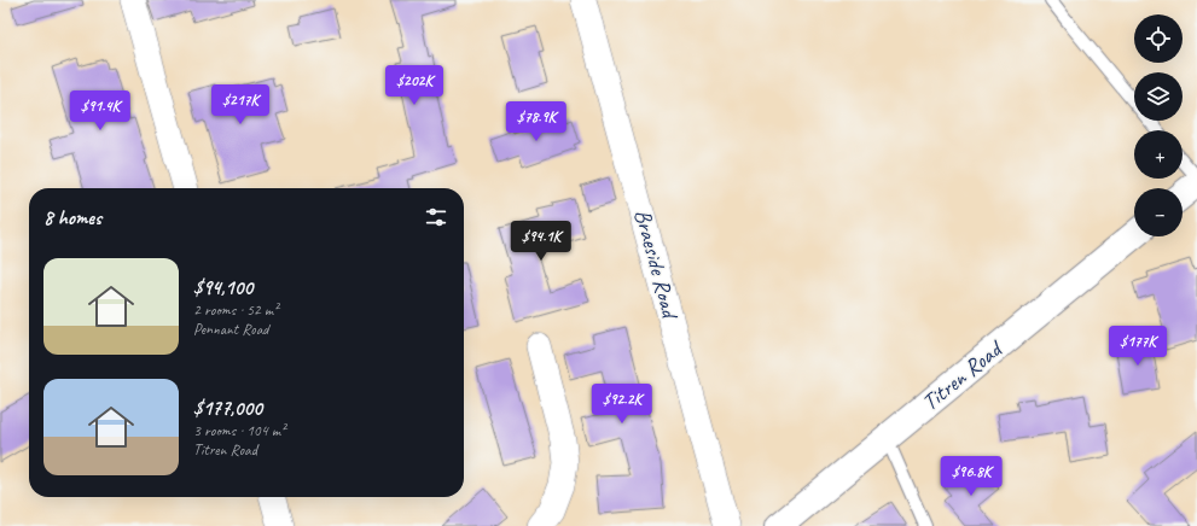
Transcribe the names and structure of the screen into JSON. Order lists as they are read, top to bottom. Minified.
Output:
{"streets":{"street":["Braeside Road","Titren Road"]},"page":{"map_buttons":["+","−"],"price":["$202K","$217K","$91.4K","$78.9K","$94.1K","$177K","$92.2K","$96.8K"],"heading":"8 homes","list":[{"name":"$94,100","note":"2 rooms · 52 m² · Pennant Road"},{"name":"$177,000","note":"3 rooms · 104 m² · Titren Road"}]}}
